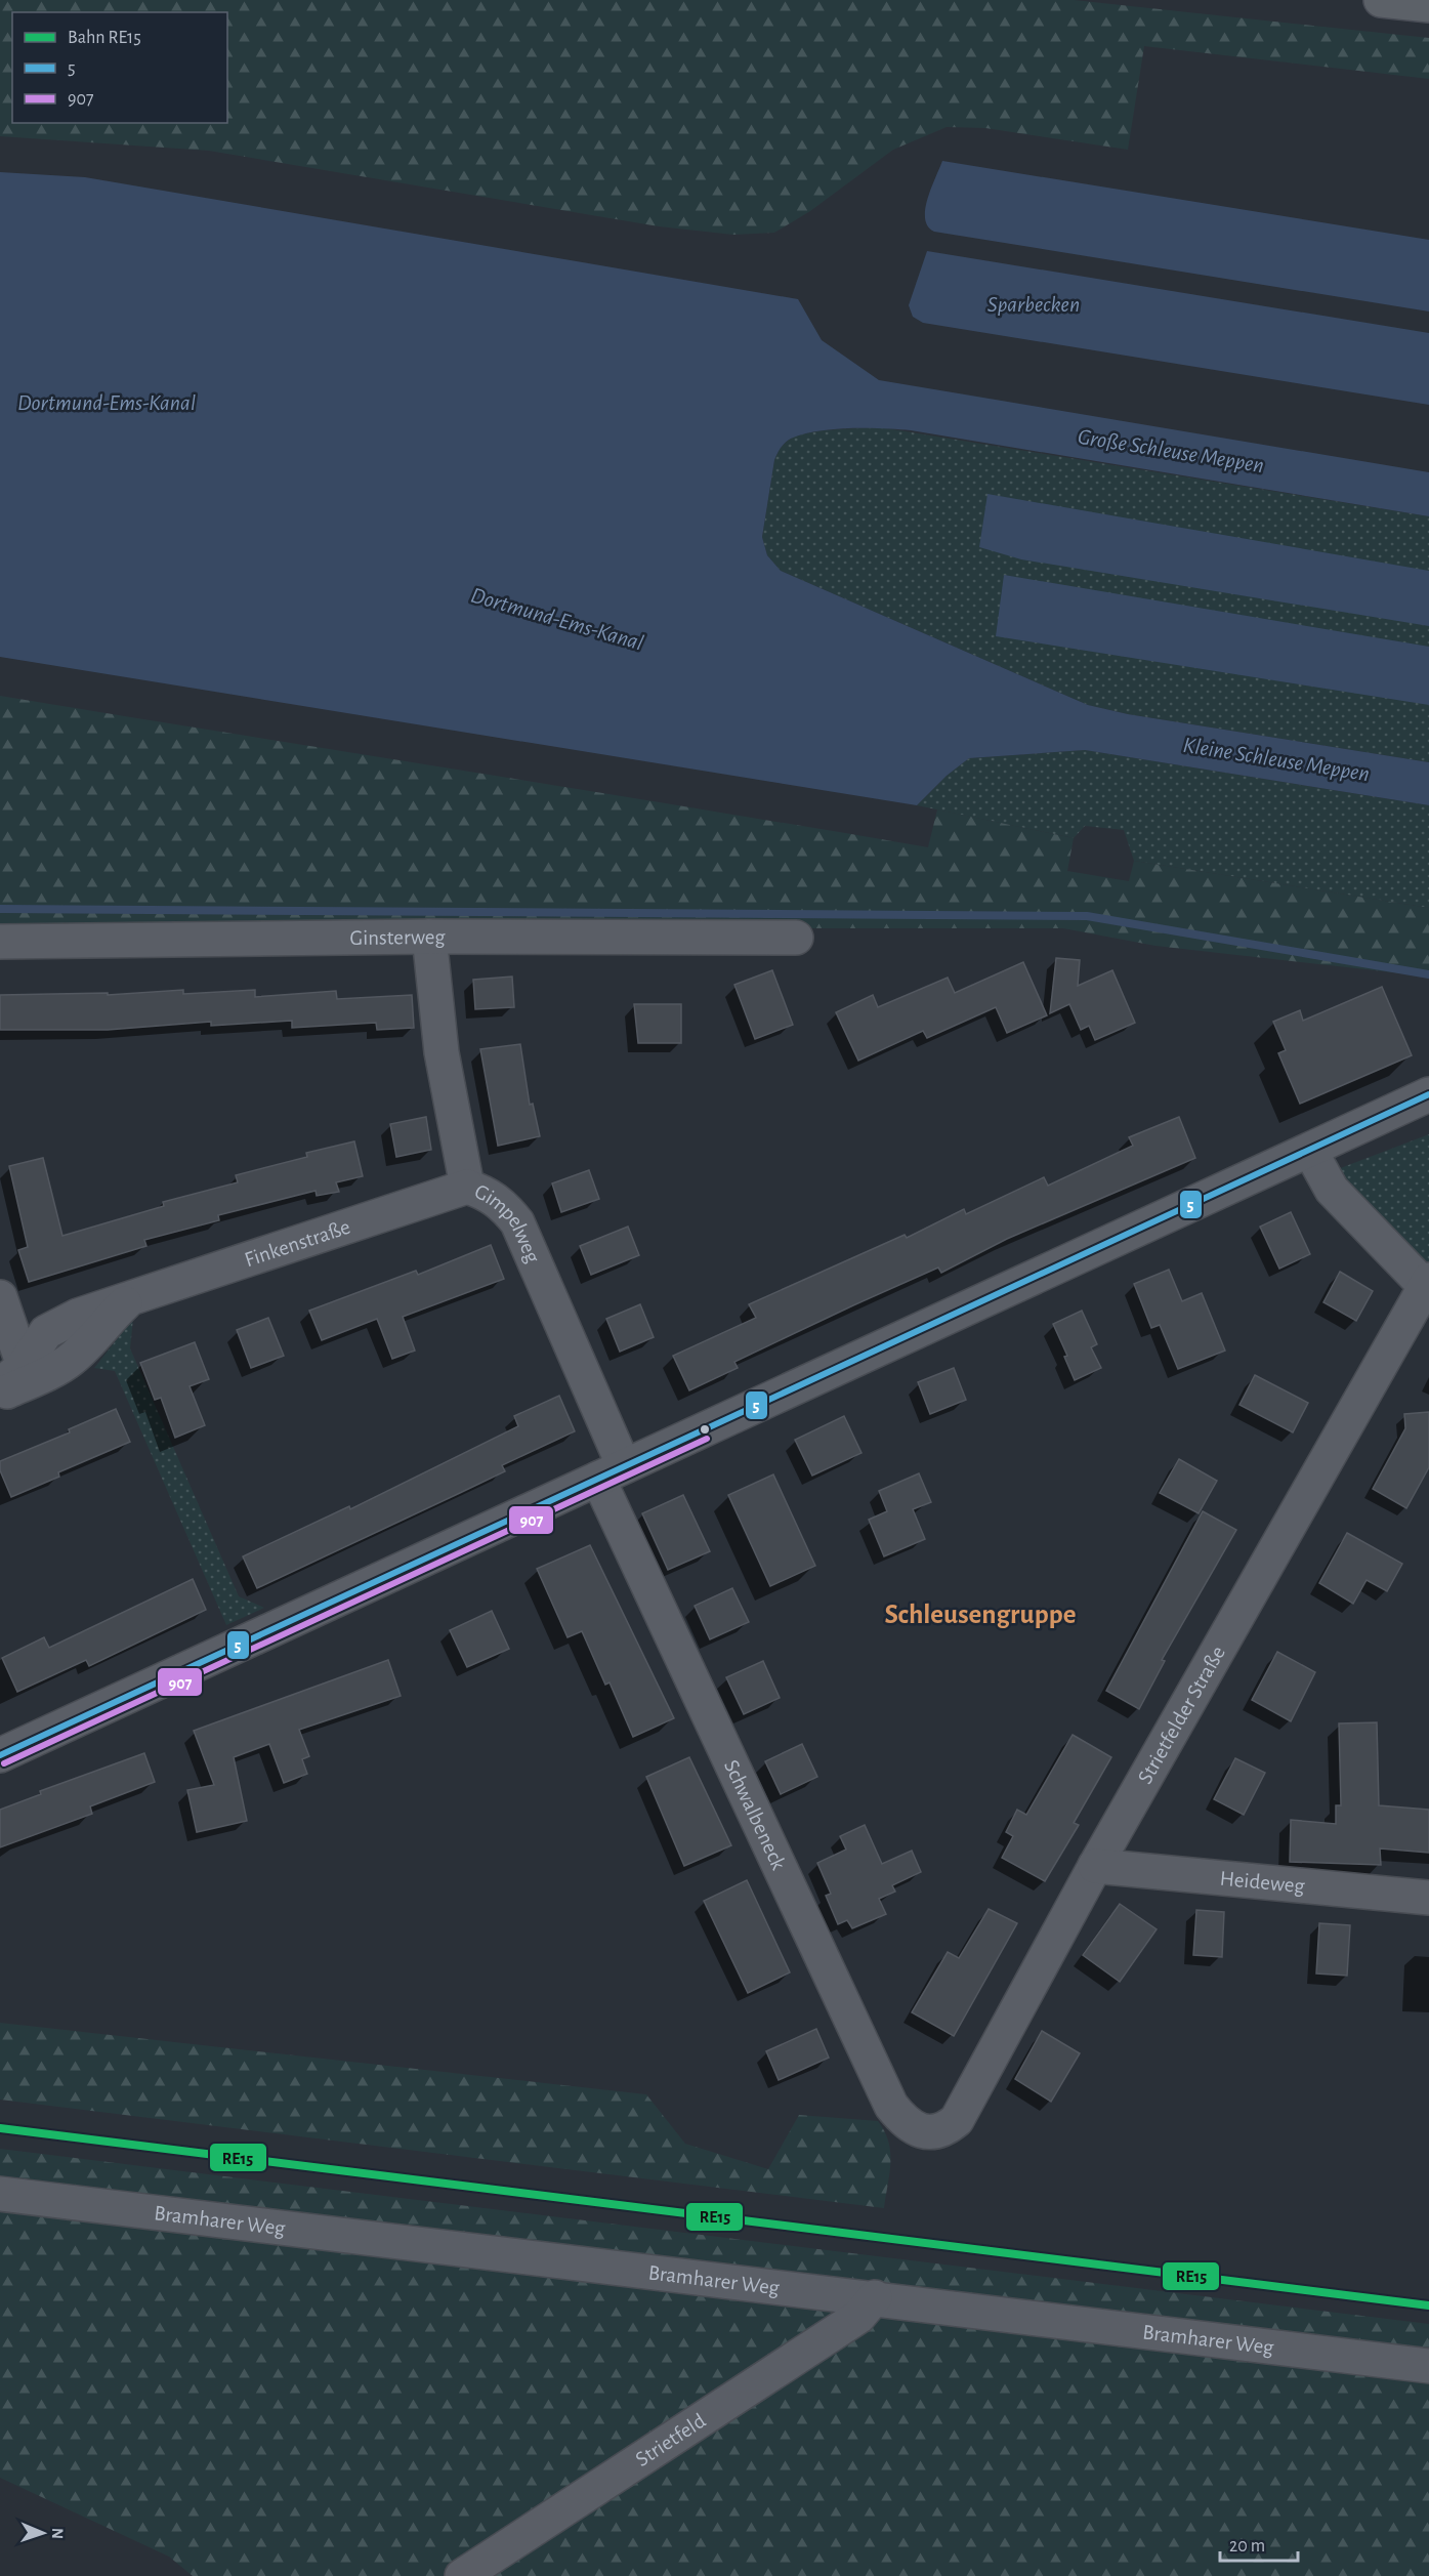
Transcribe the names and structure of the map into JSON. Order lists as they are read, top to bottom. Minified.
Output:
{"streets":{"street":["Ginsterweg","Gimpelweg","Finkenstraße","Strietfelder Straße","Schwalbeneck","Heideweg","Bramharer Weg","Strietfeld"]},"crossings":[["Ginsterweg","Gimpelweg"],["Gimpelweg","Finkenstraße"],["Gimpelweg","Schwalbeneck"],["Strietfelder Straße","Schwalbeneck"],["Strietfelder Straße","Heideweg"],["Bramharer Weg","Strietfeld"]],"districts":["Schleusengruppe"],"water":["Sparbecken","Dortmund-Ems-Kanal","Große Schleuse Meppen","Kleine Schleuse Meppen"],"lines":["transit line 5","transit line 907","rail line RE15"],"legend":["Bahn RE15","5","907"],"scale_bar":"20 m","north":"right"}
